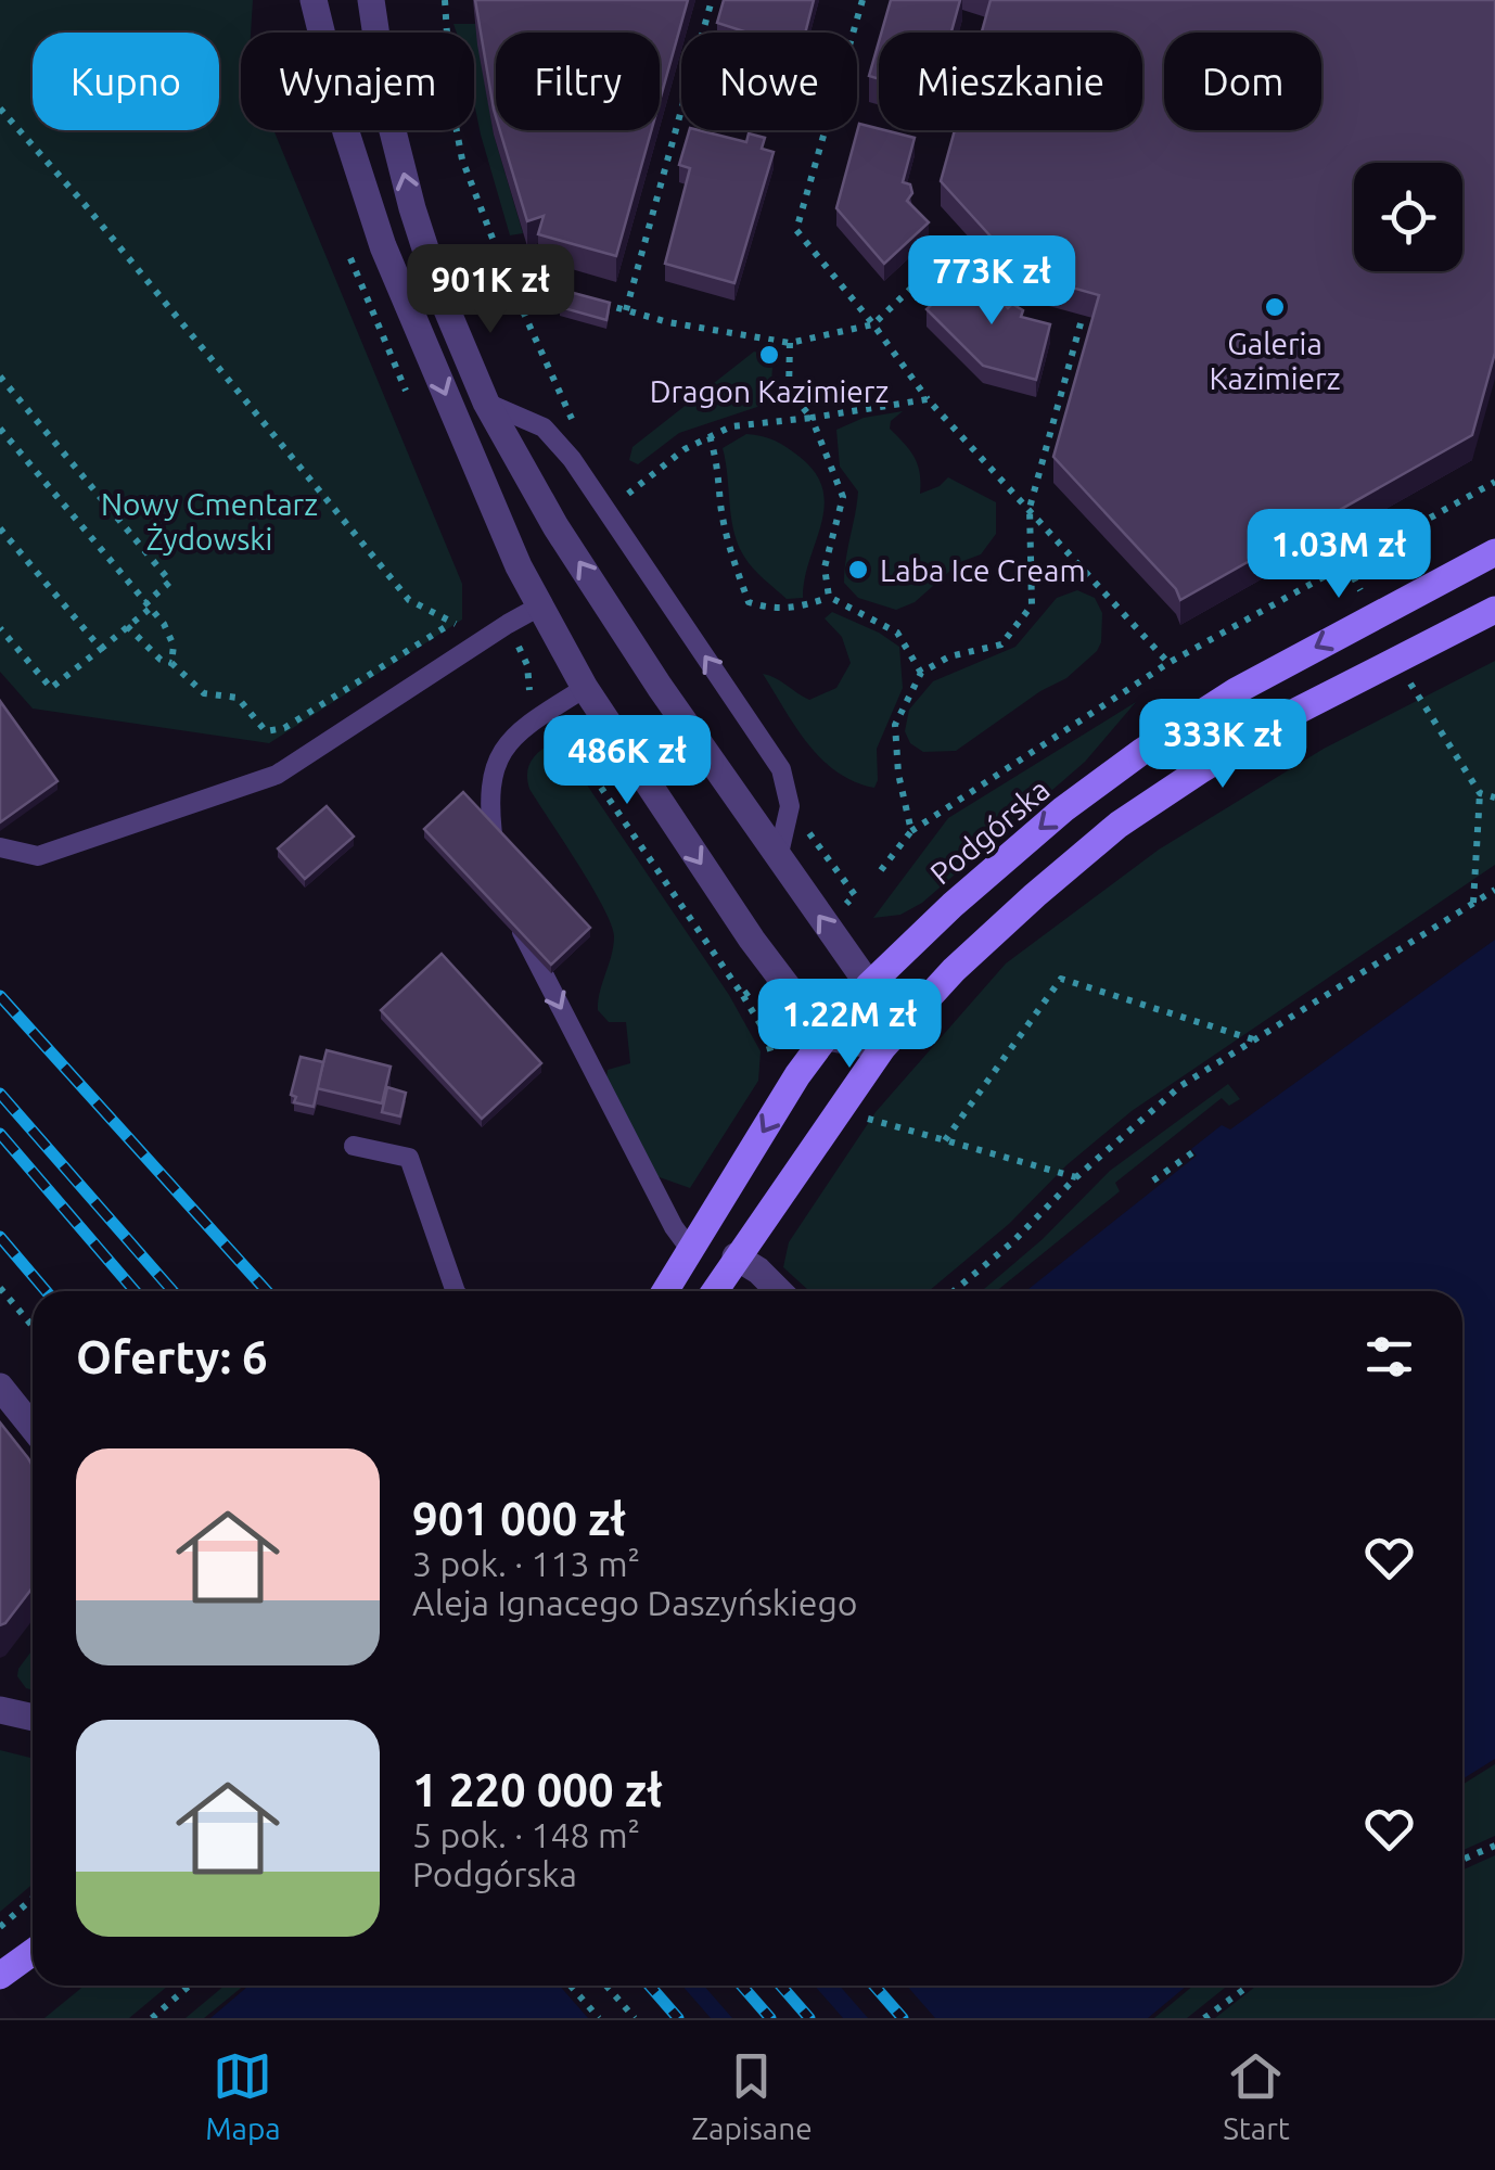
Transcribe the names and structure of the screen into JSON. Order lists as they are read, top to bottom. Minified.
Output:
{"streets":{"street":["Podgórska"]},"parks":["Nowy Cmentarz Żydowski"],"places":["Galeria Kazimierz","Dragon Kazimierz","Laba Ice Cream"],"page":{"chip":["Kupno","Wynajem","Filtry","Nowe","Mieszkanie","Dom"],"price":["773K zł","901K zł","1.03M zł","333K zł","486K zł","1.22M zł"],"heading":"Oferty: 6","list":[{"name":"901 000 zł","note":"3 pok. · 113 m² · Aleja Ignacego Daszyńskiego"},{"name":"1 220 000 zł","note":"5 pok. · 148 m² · Podgórska"}],"tabs":["Mapa","Zapisane","Start"]}}
